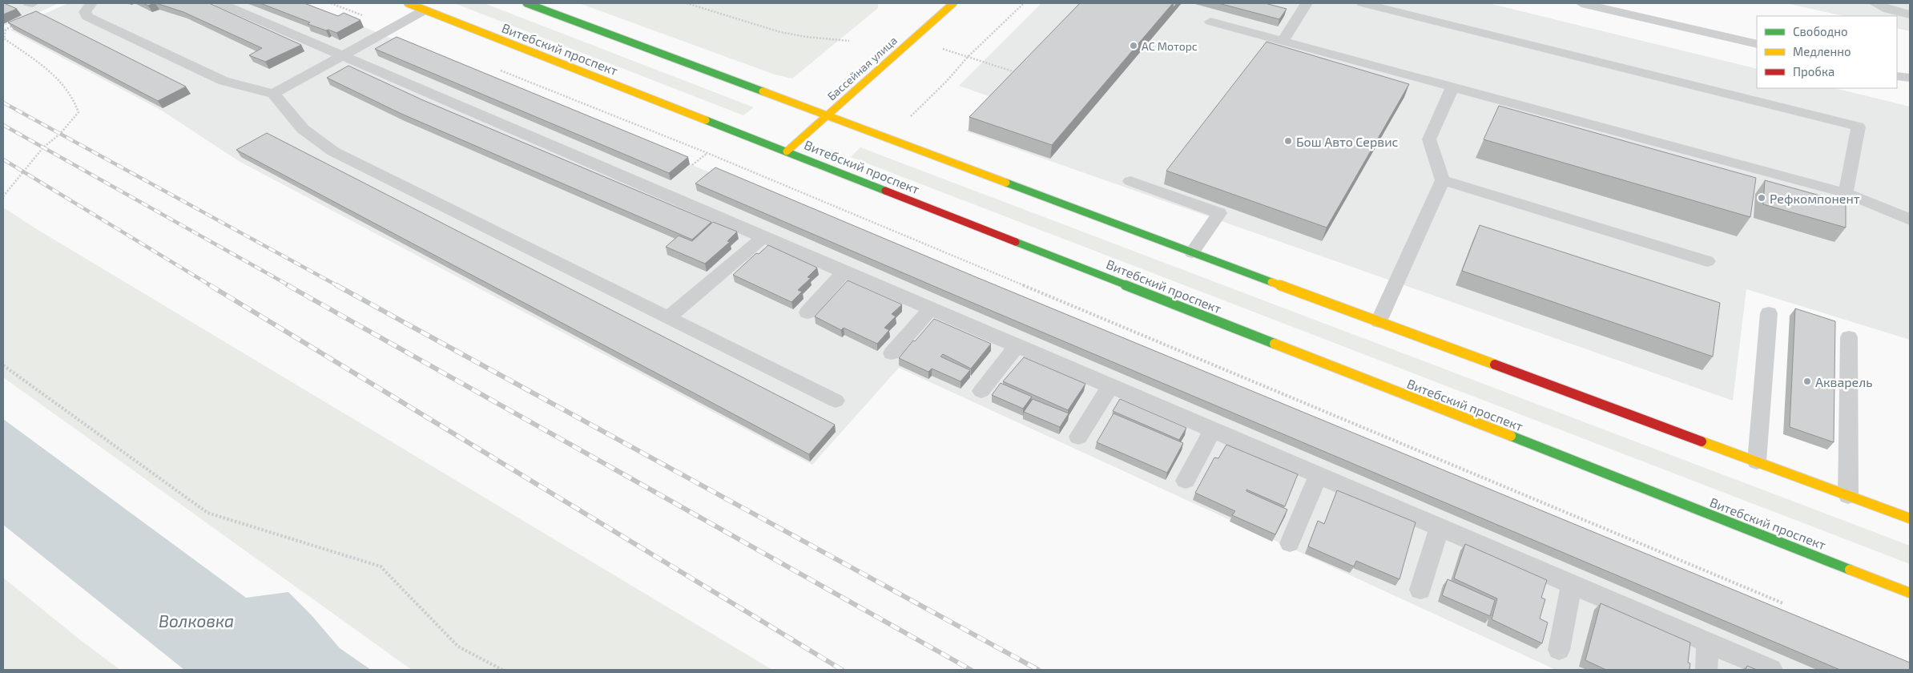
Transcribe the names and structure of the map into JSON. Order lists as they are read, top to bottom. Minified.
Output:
{"streets":{"main road":["Витебский проспект","Бассейная улица"]},"crossings":[["Витебский проспект","Бассейная улица"]],"water":["Волковка"],"places":["АС Моторс","Бош Авто Сервис","Рефкомпонент","Акварель"],"legend":["Свободно","Медленно","Пробка"]}
